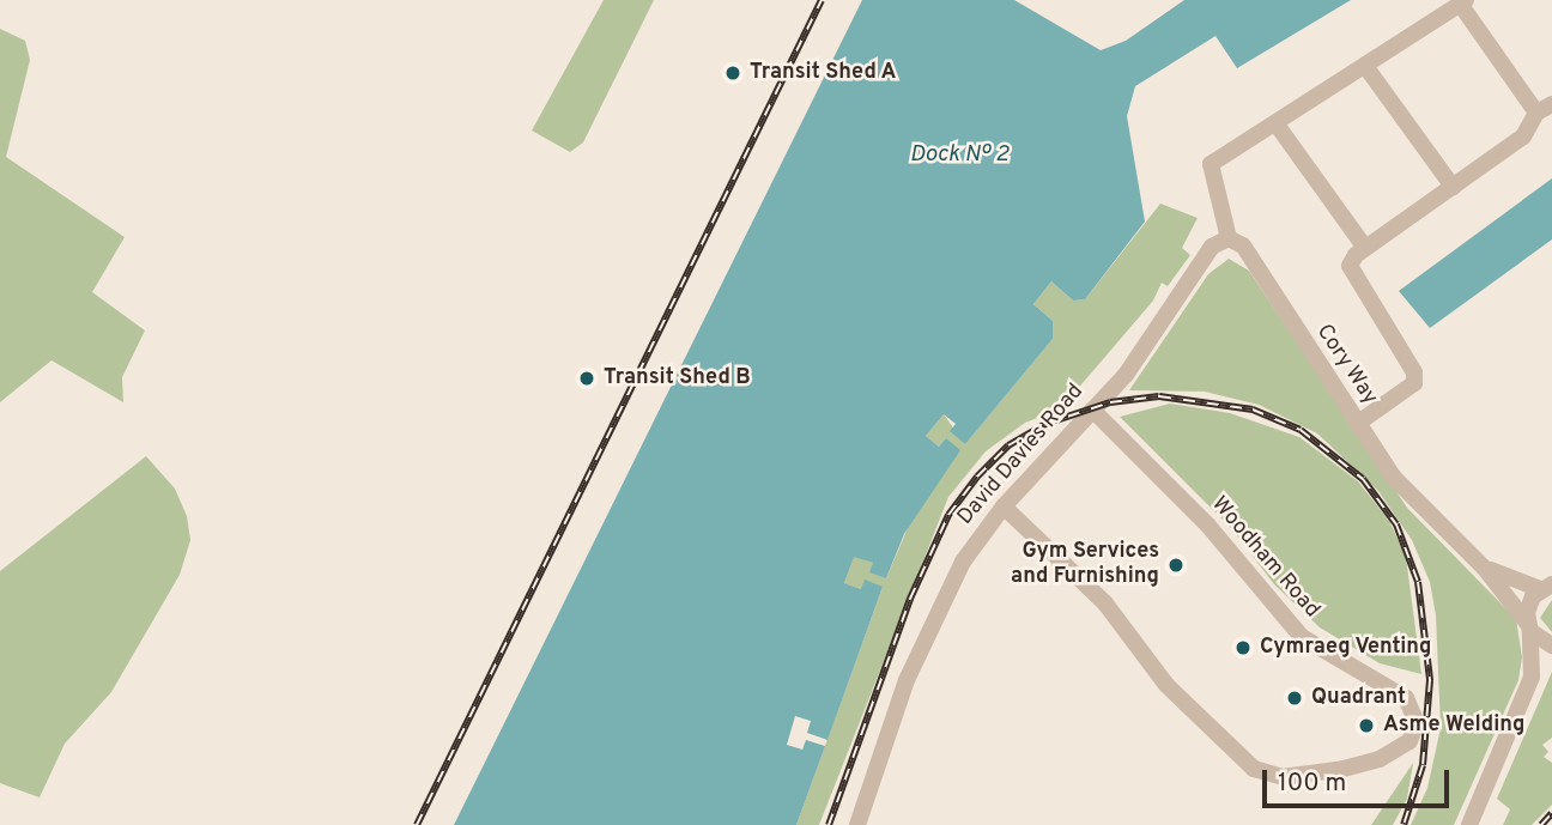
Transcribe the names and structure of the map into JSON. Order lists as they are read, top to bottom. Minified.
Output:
{"streets":{"street":["Cory Way","David Davies Road","Woodham Road"]},"crossings":[["Cory Way","David Davies Road"],["David Davies Road","Woodham Road"]],"water":["Dock Nº 2"],"places":["Transit Shed A","Transit Shed B","Gym Services and Furnishing","Cymraeg Venting","Quadrant","Asme Welding"],"scale_bar":"100 m"}
